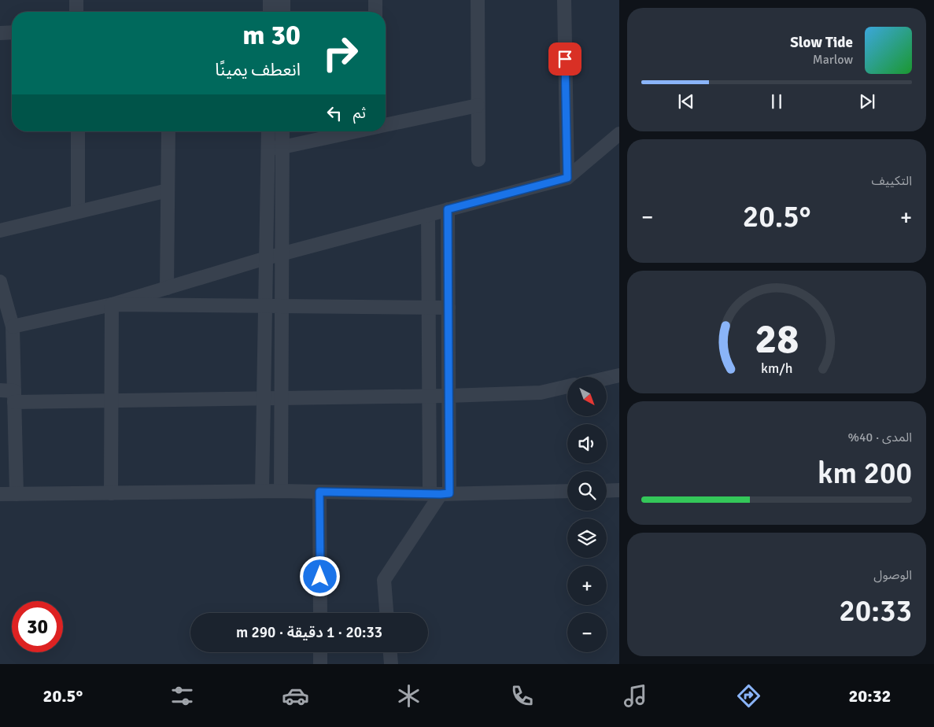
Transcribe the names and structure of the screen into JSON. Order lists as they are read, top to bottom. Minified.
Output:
{"north":"bottom right","page":{"turn":["30 m","انعطف يمينًا"],"song":["Slow Tide","Marlow"],"then":"ثم","tile":["التكييف",["المدى · 40%","200 km"],["الوصول","20:33"]],"heat":["−","20.5°","+"],"map_buttons":["+","−"],"limit":"30","trip":"20:33 · 1 دقيقة · 290 m","tabs":["20:32","20.5°"],"gauge":["28","km/h"]}}
